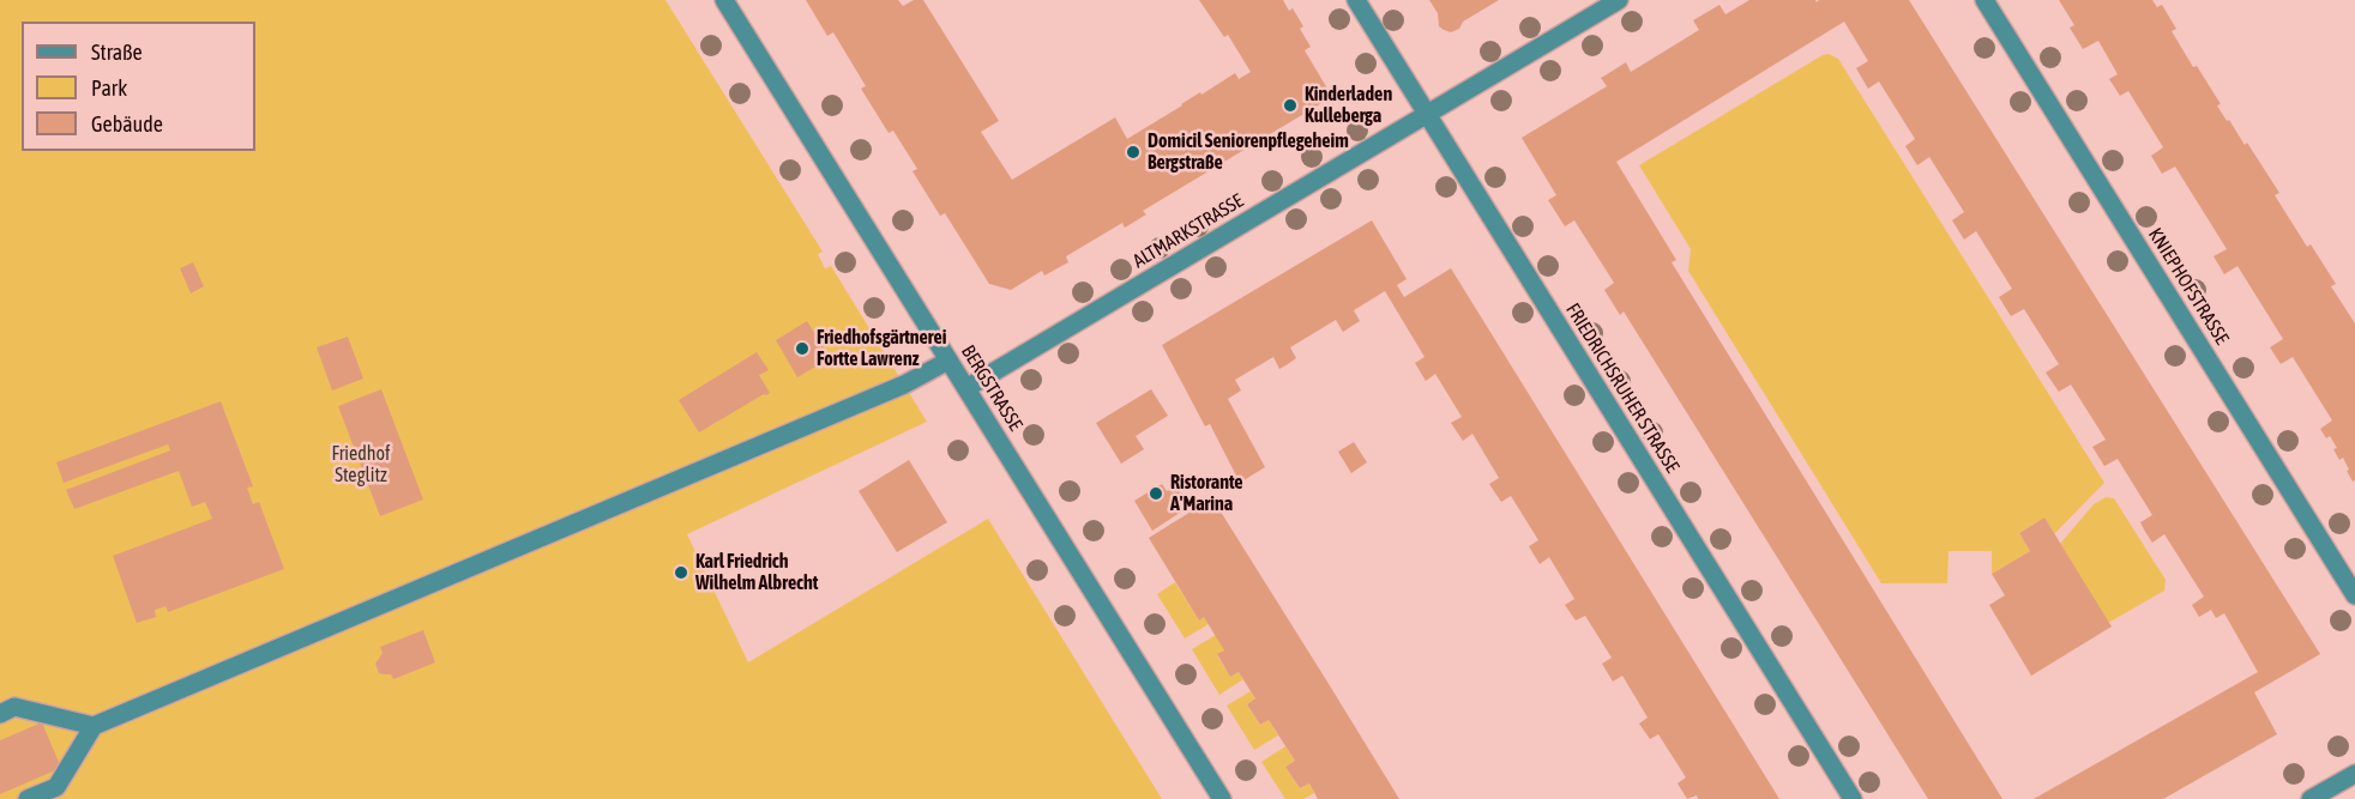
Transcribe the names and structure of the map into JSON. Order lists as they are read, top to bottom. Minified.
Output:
{"streets":{"street":["ALTMARKSTRASSE","KNIEPHOFSTRASSE","BERGSTRASSE","FRIEDRICHSRUHER STRASSE"]},"crossings":[["ALTMARKSTRASSE","BERGSTRASSE"],["ALTMARKSTRASSE","FRIEDRICHSRUHER STRASSE"]],"parks":["Friedhof Steglitz"],"places":["Kinderladen Kulleberga","Domicil Seniorenpflegeheim Bergstraße","Friedhofsgärtnerei Fortte Lawrenz","Ristorante A'Marina","Karl Friedrich Wilhelm Albrecht"],"legend":["Straße","Park","Gebäude"]}
